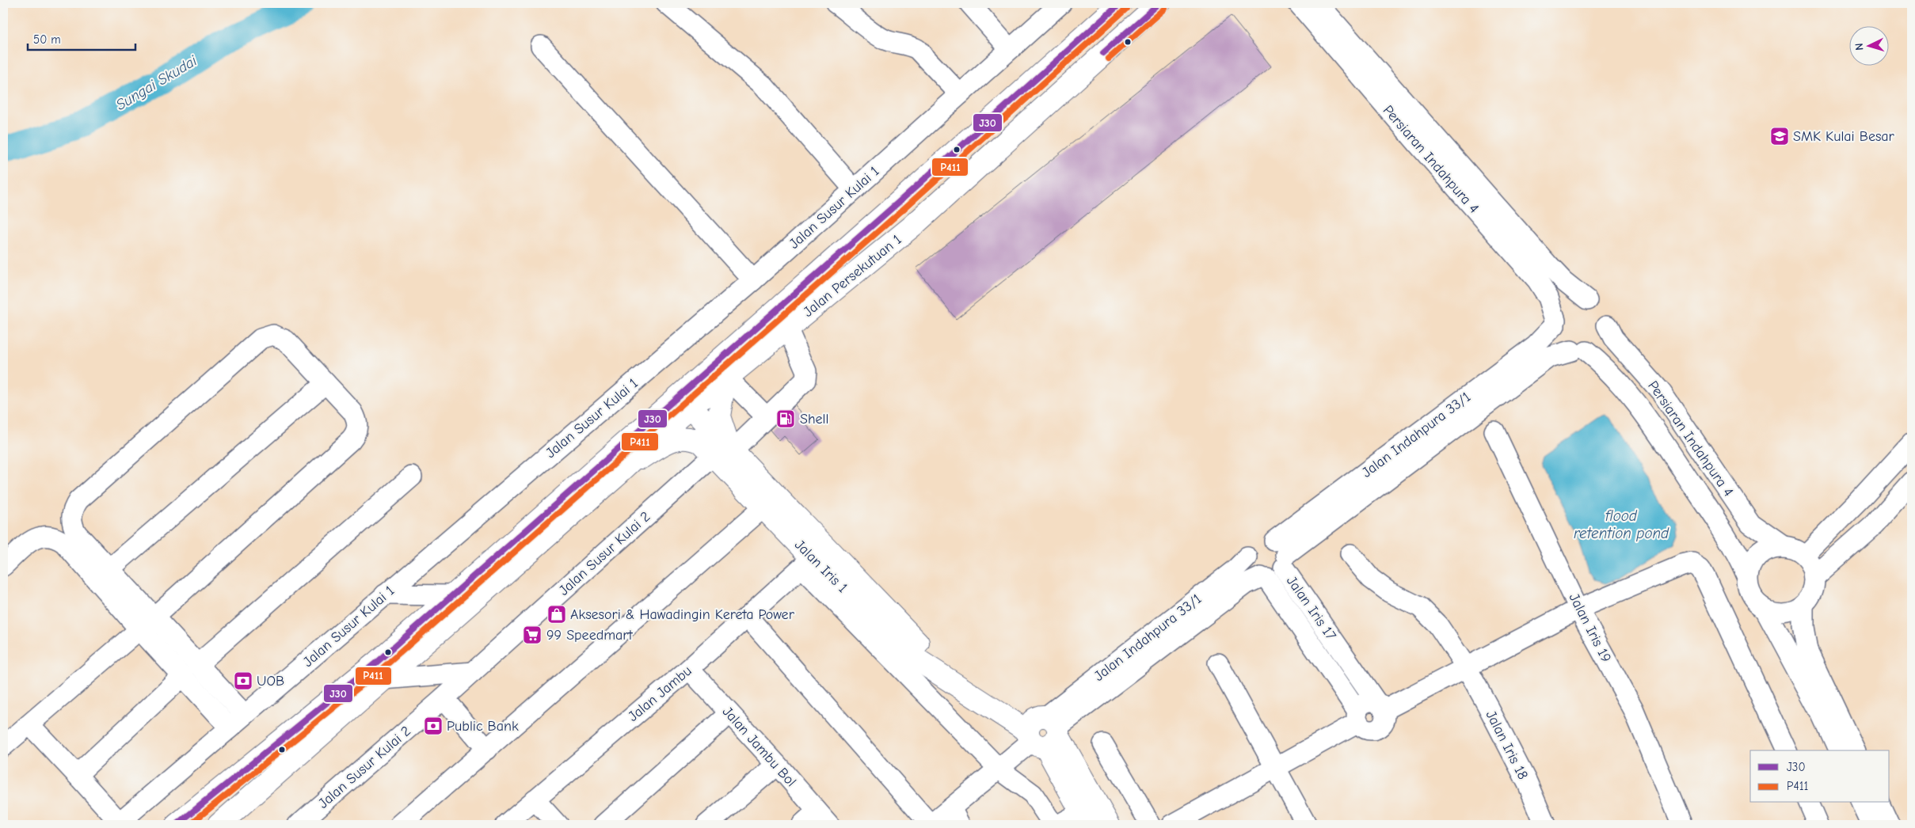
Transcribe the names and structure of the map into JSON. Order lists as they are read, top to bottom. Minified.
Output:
{"streets":{"main road":["Jalan Persekutuan 1","Jalan Iris 1"],"street":["Persiaran Indahpura 4","Jalan Susur Kulai 1","Jalan Indahpura 33/1","Jalan Susur Kulai 2","Jalan Iris 17","Jalan Iris 19","Jalan Jambu","Jalan Iris 18","Jalan Jambu Bol"]},"crossings":[["Persiaran Indahpura 4","Jalan Indahpura 33/1"],["Jalan Persekutuan 1","Jalan Susur Kulai 2"],["Jalan Persekutuan 1","Jalan Iris 1"],["Jalan Indahpura 33/1","Jalan Iris 1"],["Jalan Indahpura 33/1","Jalan Iris 17"],["Jalan Susur Kulai 2","Jalan Iris 1"],["Jalan Iris 1","Jalan Jambu"],["Jalan Jambu","Jalan Jambu Bol"]],"water":["Sungai Skudai","flood retention pond"],"places":{"school or university":["SMK Kulai Besar"],"fuel station":["Shell"],"shop":["Aksesori & Hawadingin Kereta Power"],"supermarket":["99 Speedmart"],"bank":["UOB","Public Bank"]},"lines":["transit line J30","transit line P411"],"legend":["J30","P411"],"scale_bar":"50 m","north":"left"}
